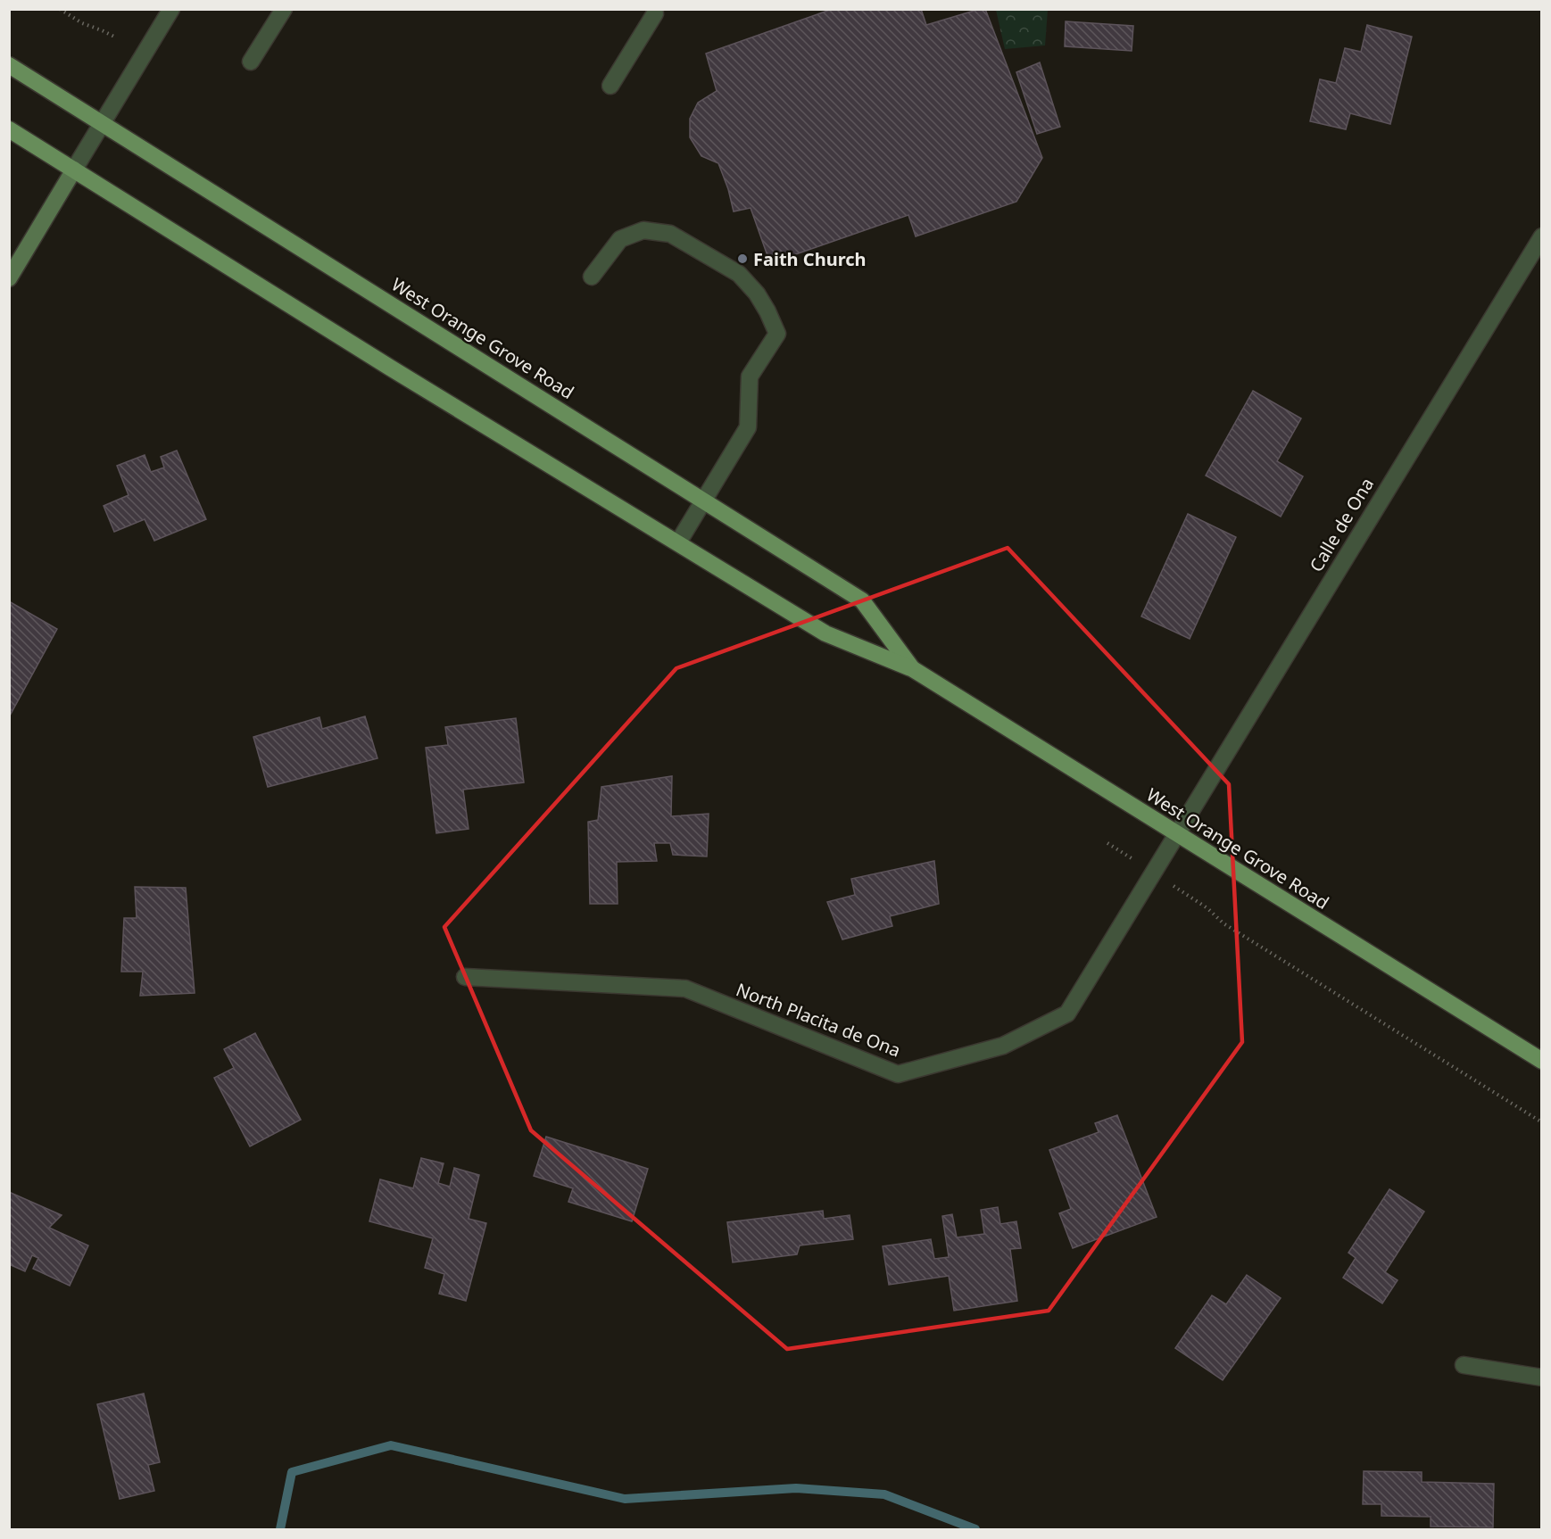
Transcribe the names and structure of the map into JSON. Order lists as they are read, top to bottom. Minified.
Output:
{"streets":{"main road":["West Orange Grove Road"],"street":["Calle de Ona","North Placita de Ona"]},"crossings":[["West Orange Grove Road","Calle de Ona"],["West Orange Grove Road","North Placita de Ona"],["Calle de Ona","North Placita de Ona"]],"places":["Faith Church"]}
